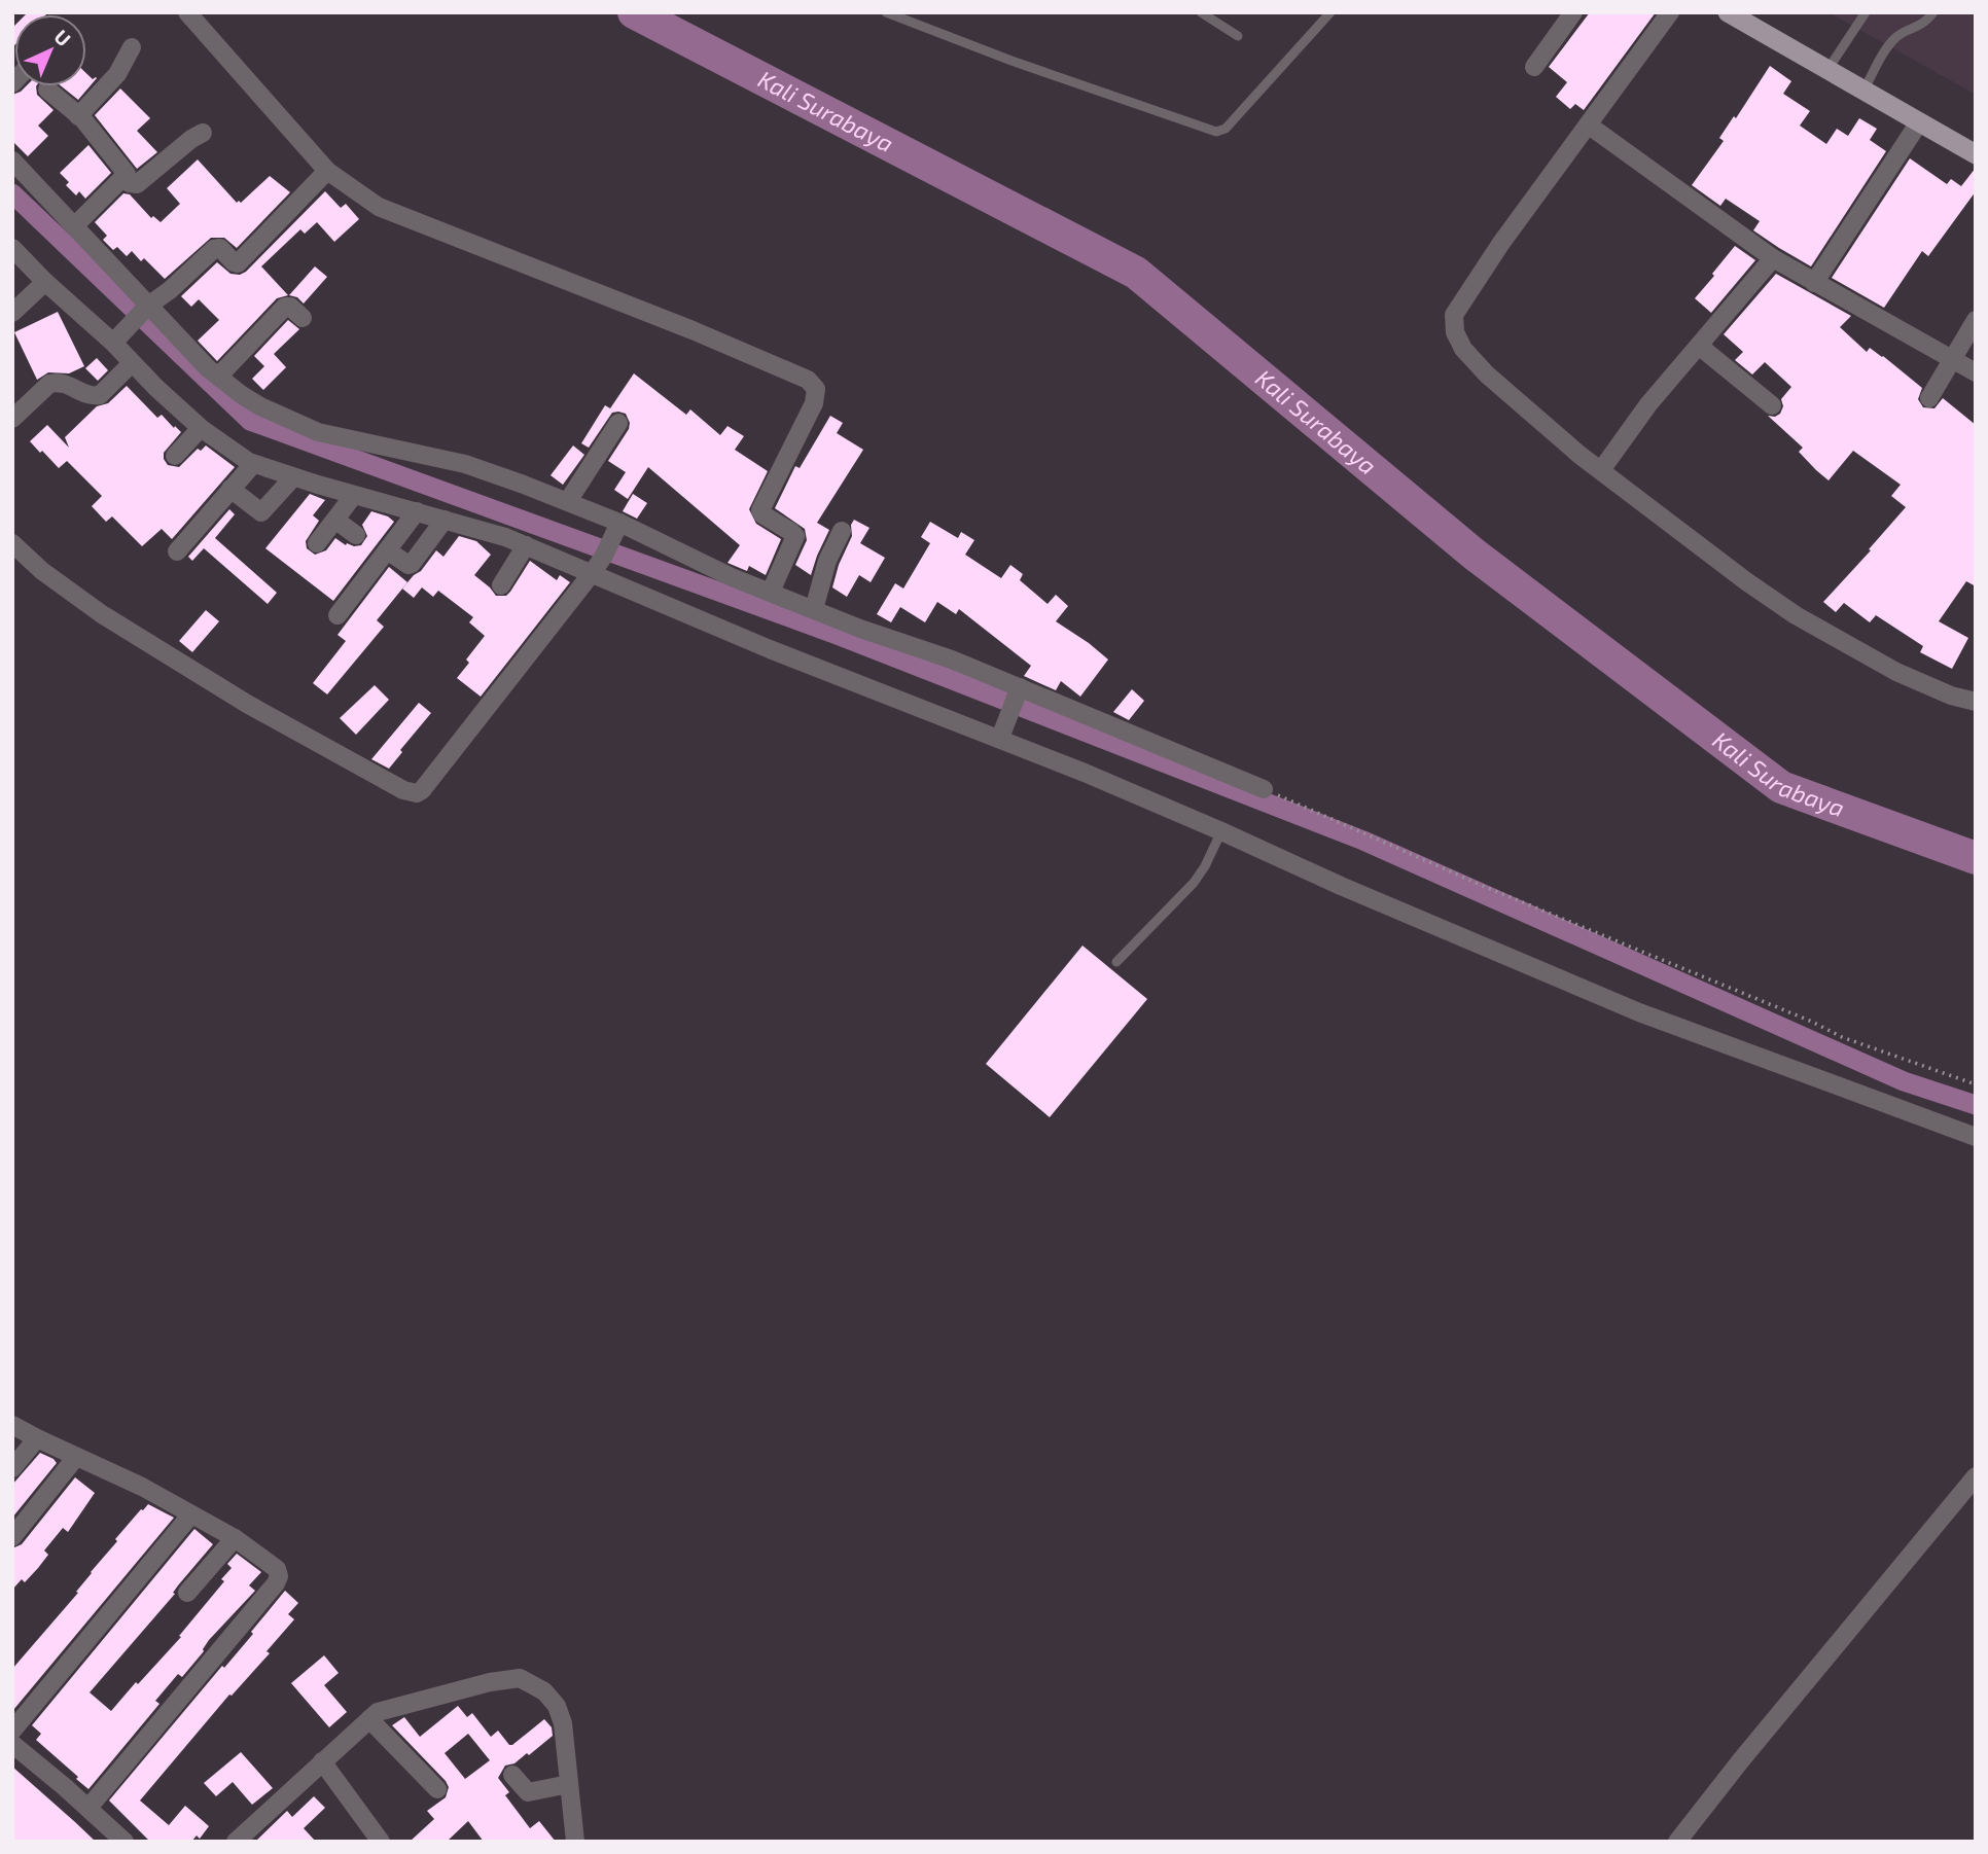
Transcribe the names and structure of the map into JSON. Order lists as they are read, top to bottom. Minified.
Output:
{"water":["Kali Surabaya"],"north":"top right"}
